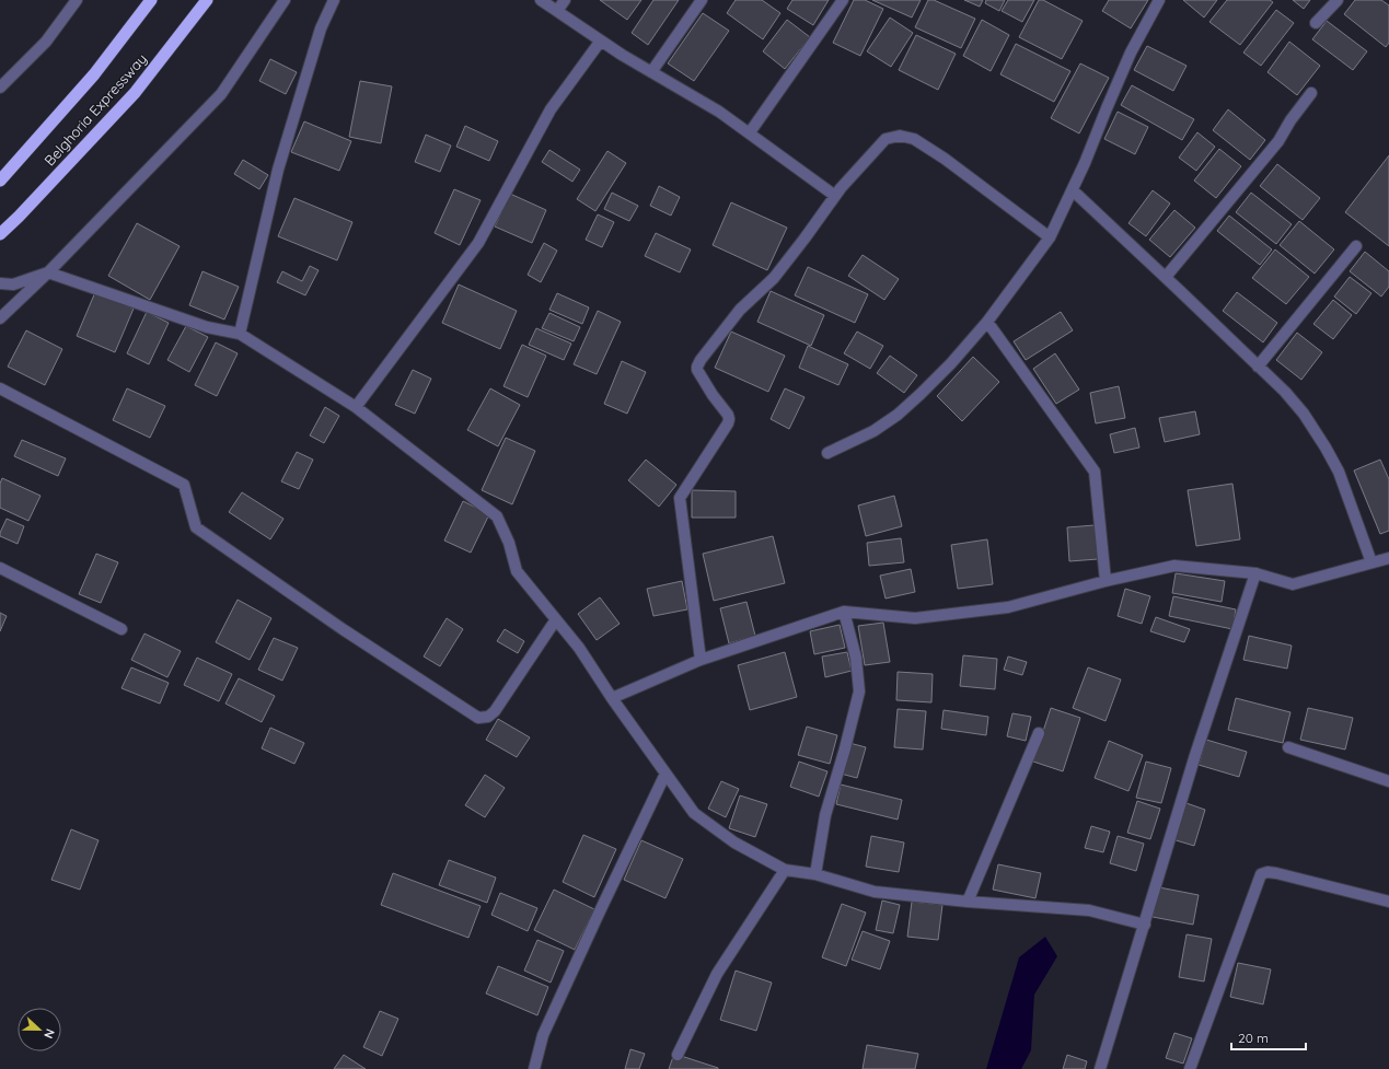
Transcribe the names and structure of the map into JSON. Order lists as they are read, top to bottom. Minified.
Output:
{"streets":{"highway":["Belghoria Expressway"]},"scale_bar":"20 m","north":"right"}
